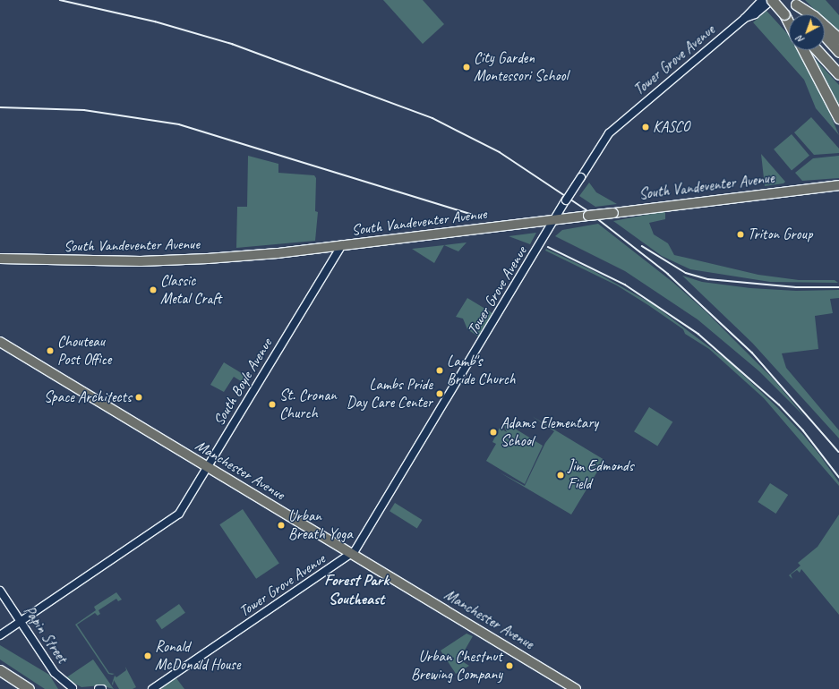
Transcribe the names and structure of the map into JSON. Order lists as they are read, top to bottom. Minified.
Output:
{"streets":{"main road":["South Vandeventer Avenue","Manchester Avenue"],"street":["Tower Grove Avenue","South Boyle Avenue","Papin Street"]},"crossings":[["Tower Grove Avenue","South Vandeventer Avenue"],["Tower Grove Avenue","Manchester Avenue"],["South Vandeventer Avenue","South Boyle Avenue"],["South Boyle Avenue","Manchester Avenue"],["South Boyle Avenue","Papin Street"]],"districts":["Forest Park Southeast"],"places":["City Garden Montessori School","KASCO","Triton Group","Classic Metal Craft","Chouteau Post Office","Lamb's Bride Church","Lambs Pride Day Care Center","Space Architects","St. Cronan Church","Adams Elementary School","Jim Edmonds Field","Urban Breath Yoga","Ronald McDonald House","Urban Chestnut Brewing Company"],"north":"bottom left"}
